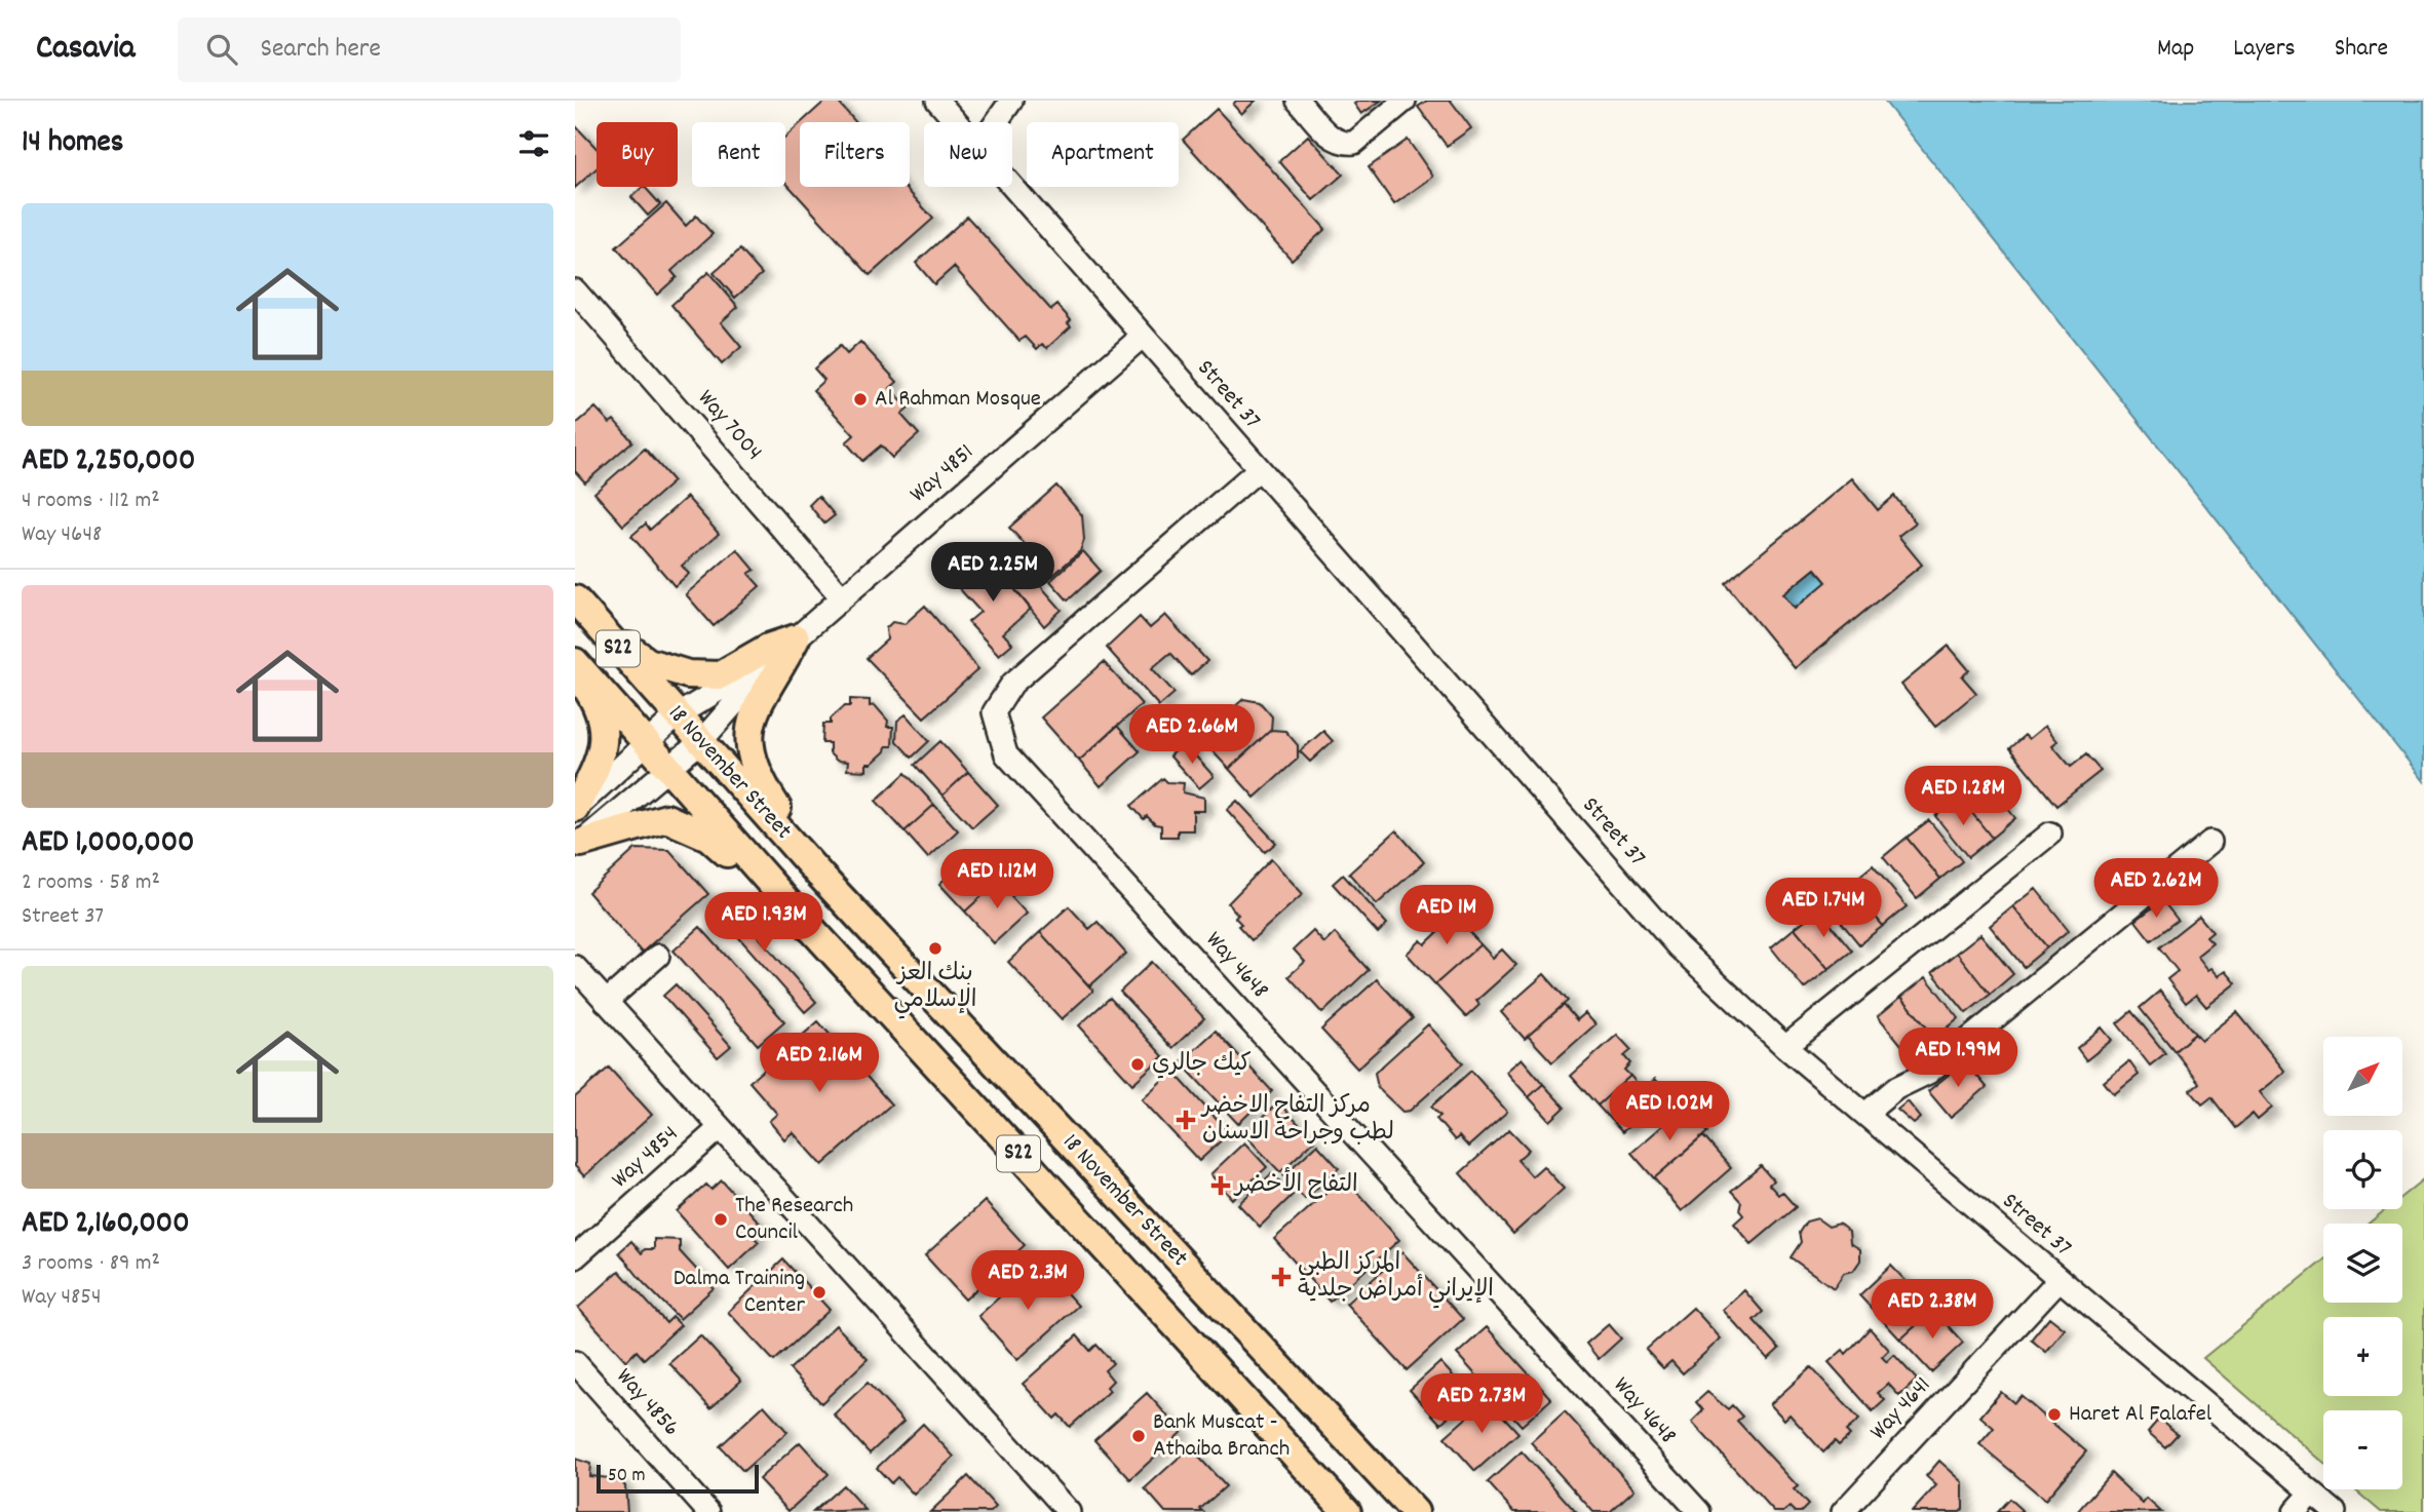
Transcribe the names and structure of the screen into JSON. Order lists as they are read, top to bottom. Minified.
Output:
{"streets":{"main road":["S22","18 November Street"],"street":["Street 37","Way 7004","Way 4851","Way 4648","Way 4854","Way 4856","Way 4641"]},"crossings":[["Street 37","Way 4851"],["Street 37","Way 4648"],["Street 37","Way 4641"],["Way 7004","Way 4851"],["Way 4851","18 November Street"]],"places":{"other":["Al Rahman Mosque","بنك العز الإسلامي","كيك جالري","The Research Council","Dalma Training Center","Haret Al Falafel","Bank Muscat - Athaiba Branch"],"health":["مركز التفاح الاخضر لطب وجراحة الاسنان","التفاح الأخضر","المركز الطبي الإيراني أمراض جلدية"]},"scale_bar":"50 m","north":"top right","page":{"header":"Casavia","search":"Search here","nav":["Map","Layers","Share"],"heading":"14 homes","chip":["Buy","Rent","Filters","New","Apartment"],"list":[{"name":"AED 2,250,000","note":"4 rooms · 112 m² · Way 4648"},{"name":"AED 1,000,000","note":"2 rooms · 58 m² · Street 37"},{"name":"AED 2,160,000","note":"3 rooms · 89 m² · Way 4854"}],"price":["AED 2.25M","AED 2.66M","AED 1.28M","AED 1.12M","AED 2.62M","AED 1.74M","AED 1M","AED 1.93M","AED 1.99M","AED 2.16M","AED 1.02M","AED 2.3M","AED 2.38M","AED 2.73M"],"map_buttons":["+","−"],"scale":"50 m"}}
